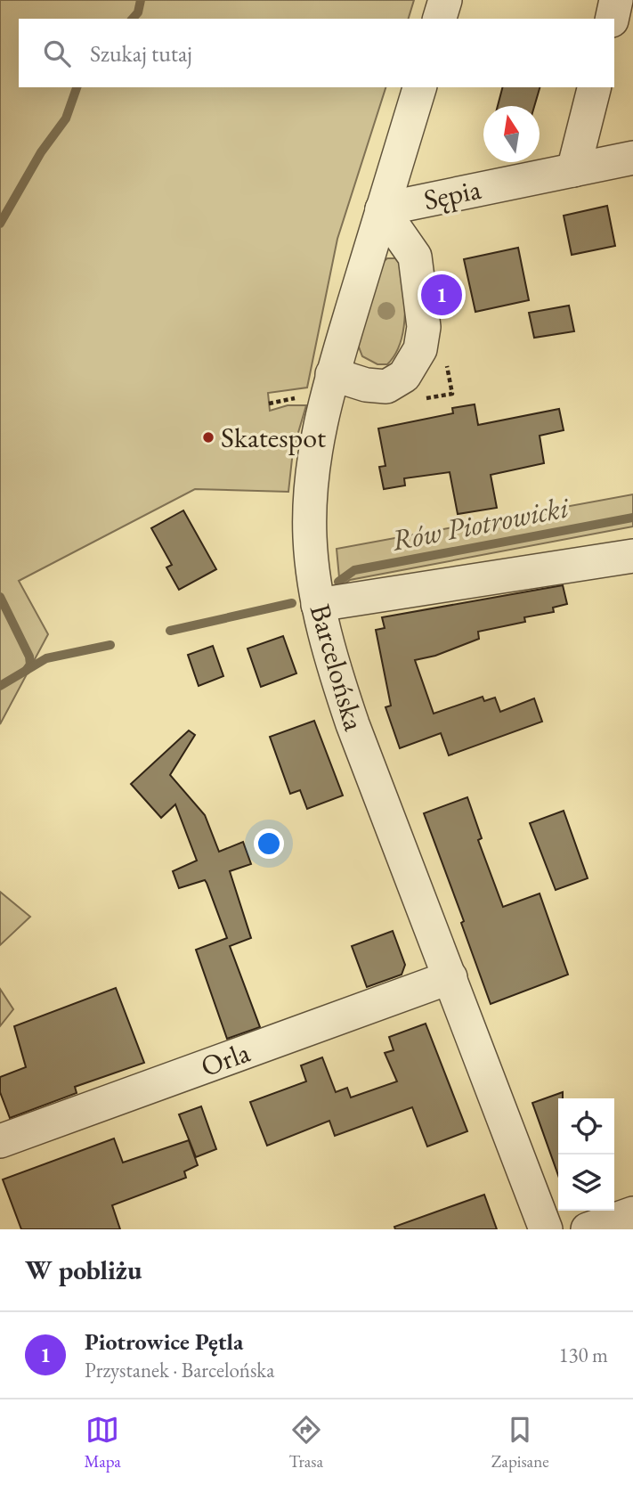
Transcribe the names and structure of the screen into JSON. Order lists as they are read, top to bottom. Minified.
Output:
{"streets":{"street":["Sępia","Barcelońska","Orla"]},"crossings":[["Sępia","Barcelońska"],["Barcelońska","Orla"]],"water":["Rów Piotrowicki"],"places":["Skatespot"],"north":"top","page":{"search":"Szukaj tutaj","pins":"1","heading":"W pobliżu","list":[{"mark":"1","name":"Piotrowice Pętla","note":"Przystanek · Barcelońska","value":"130 m"}],"nav":["Mapa","Trasa","Zapisane"]}}
